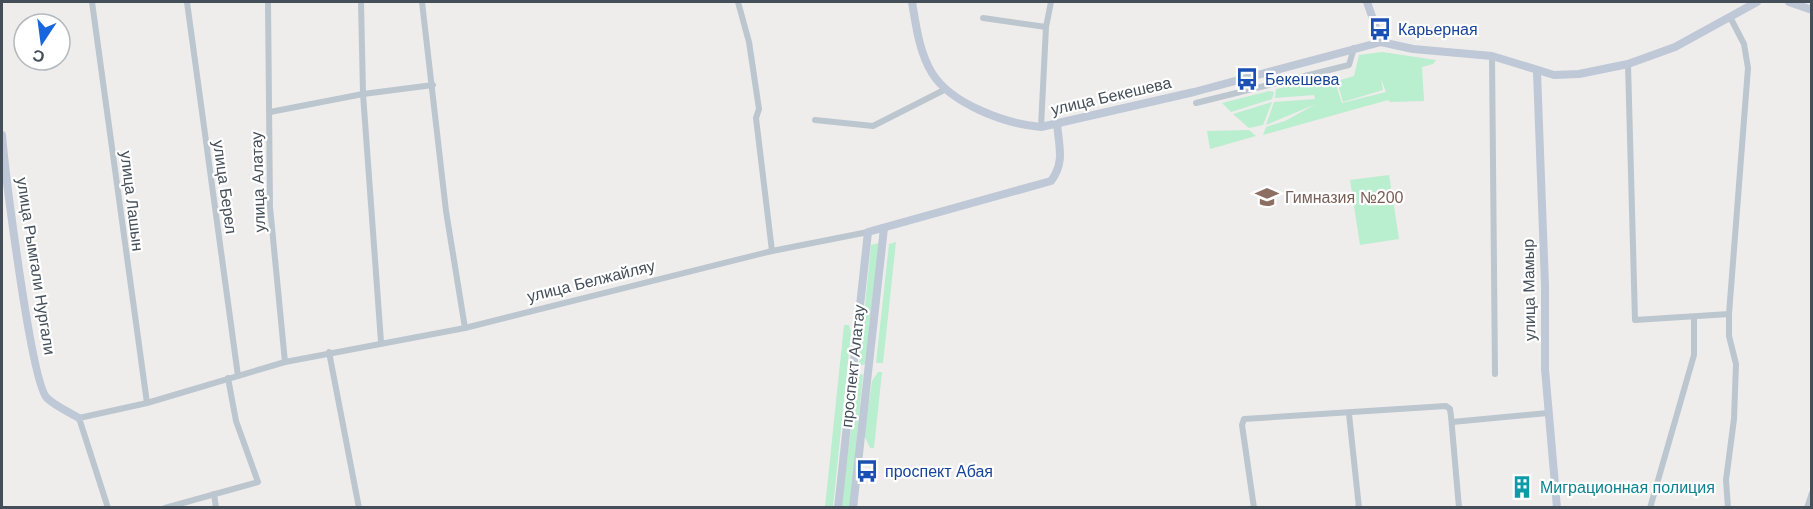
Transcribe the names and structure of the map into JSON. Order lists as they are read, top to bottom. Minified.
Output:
{"streets":{"main road":["улица Бекешева","улица Рымгали Нургали","улица Белжайляу","улица Мамыр","проспект Алатау"],"street":["улица Алатау","улица Берел","улица Лашын"]},"crossings":[["улица Бекешева","улица Белжайляу"],["улица Алатау","улица Белжайляу"],["улица Берел","улица Белжайляу"],["улица Лашын","улица Белжайляу"],["улица Рымгали Нургали","улица Белжайляу"],["улица Белжайляу","проспект Алатау"]],"places":{"bus stop":["Карьерная","Бекешева","проспект Абая"],"school or university":["Гимназия №200"],"building":["Миграционная полиция"]},"north":"bottom"}
